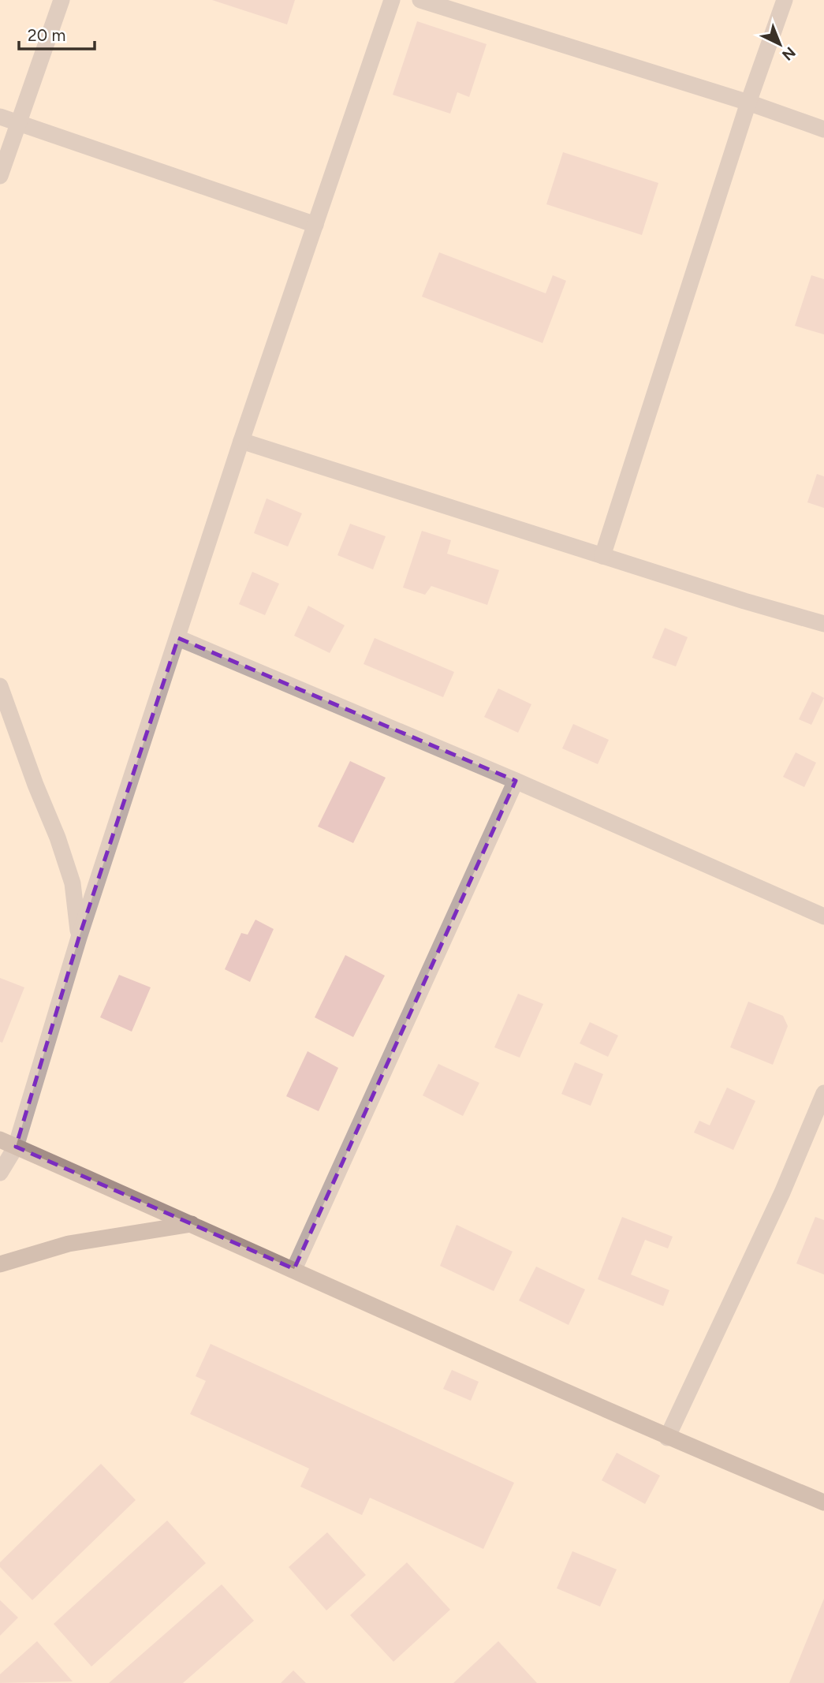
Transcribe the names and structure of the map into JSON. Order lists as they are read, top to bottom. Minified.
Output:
{"scale_bar":"20 m","north":"bottom right"}
